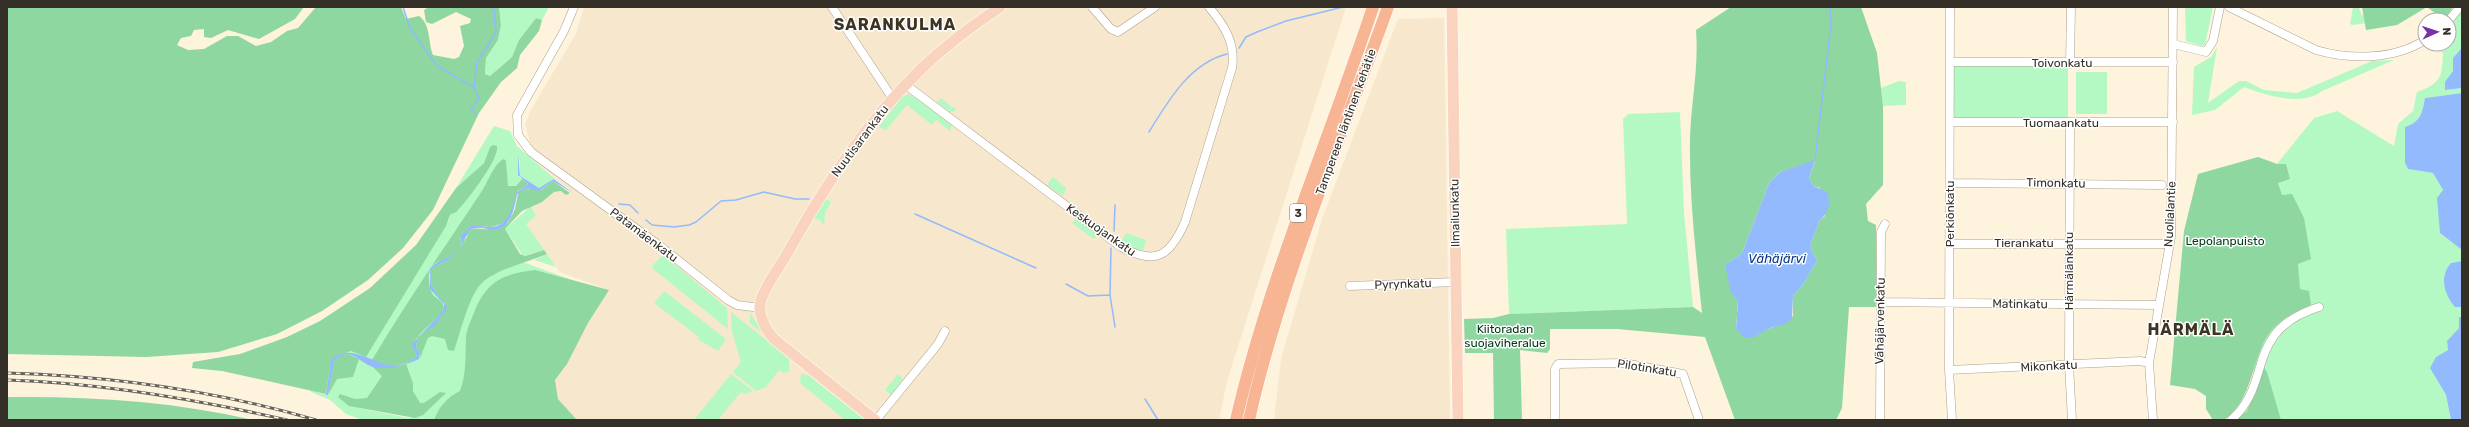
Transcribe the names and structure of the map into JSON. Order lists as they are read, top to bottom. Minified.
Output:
{"streets":{"highway":["Tampereen läntinen kehätie","3"],"main road":["Nuutisarankatu","Ilmailunkatu"],"street":["Toivonkatu","Tuomaankatu","Timonkatu","Perkiönkatu","Nuolialantie","Keskuojankatu","Patamäenkatu","Tierankatu","Härmälänkatu","Pyrynkatu","Matinkatu","Vähäjärvenkatu","Mikonkatu","Pilotinkatu"]},"crossings":[["Toivonkatu","Perkiönkatu"],["Toivonkatu","Nuolialantie"],["Tuomaankatu","Perkiönkatu"],["Tuomaankatu","Nuolialantie"],["Tuomaankatu","Härmälänkatu"],["Nuutisarankatu","Keskuojankatu"],["Nuutisarankatu","Patamäenkatu"],["Timonkatu","Perkiönkatu"],["Timonkatu","Härmälänkatu"],["Ilmailunkatu","Pyrynkatu"],["Perkiönkatu","Tierankatu"],["Perkiönkatu","Matinkatu"],["Perkiönkatu","Mikonkatu"],["Nuolialantie","Tierankatu"],["Nuolialantie","Matinkatu"],["Nuolialantie","Mikonkatu"],["Tierankatu","Härmälänkatu"],["Härmälänkatu","Matinkatu"],["Härmälänkatu","Mikonkatu"],["Matinkatu","Vähäjärvenkatu"]],"districts":["SARANKULMA","HÄRMÄLÄ"],"water":["Vähäjärvi"],"parks":["Lepolanpuisto","Kiitoradan suojaviheralue"],"north":"right"}
